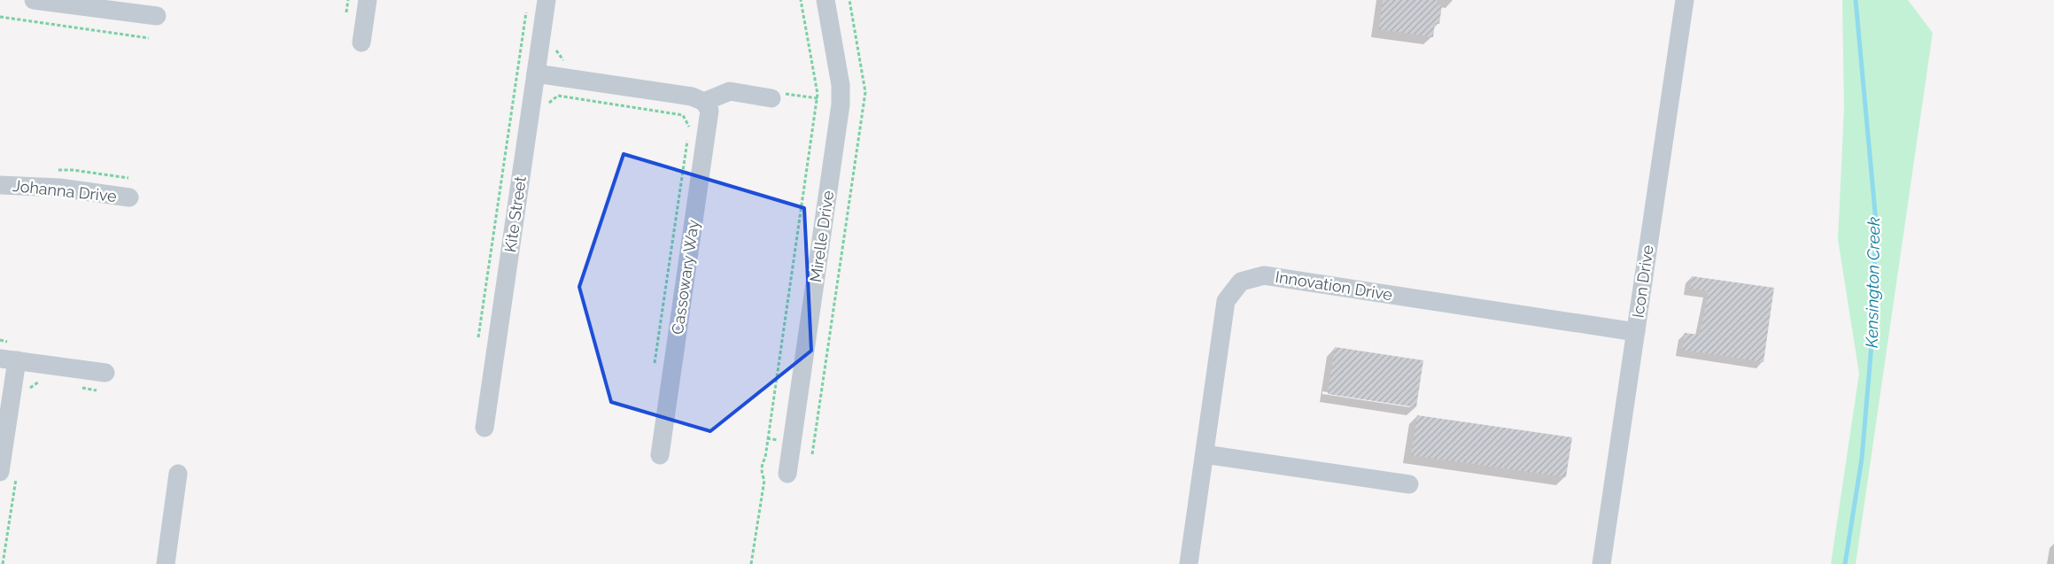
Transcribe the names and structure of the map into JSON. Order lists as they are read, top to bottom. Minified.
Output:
{"streets":{"street":["Johanna Drive","Kite Street","Mirelle Drive","Cassowary Way","Icon Drive","Innovation Drive"]},"crossings":[["Icon Drive","Innovation Drive"]],"water":["Kensington Creek"]}
